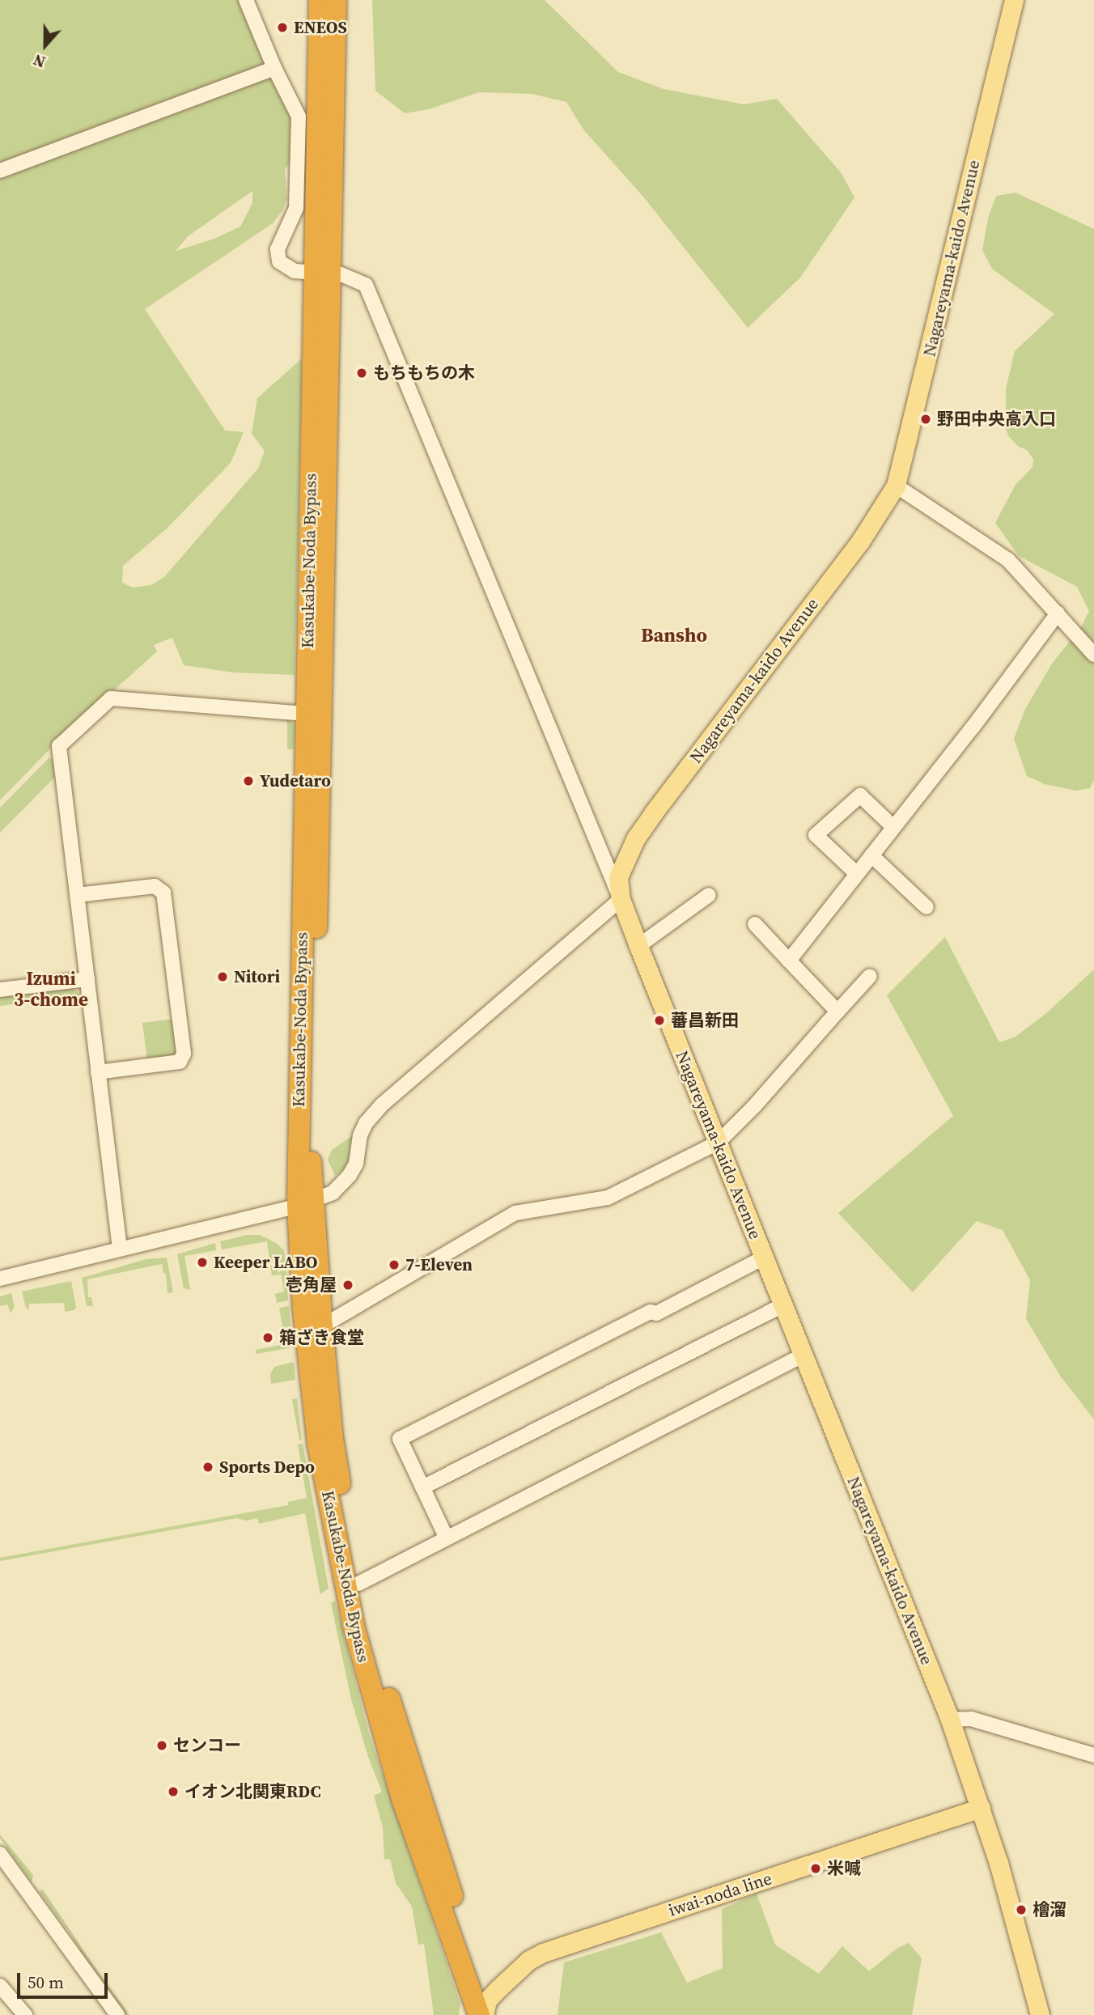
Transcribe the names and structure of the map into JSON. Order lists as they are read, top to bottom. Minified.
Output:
{"streets":{"highway":["Kasukabe-Noda Bypass"],"main road":["Nagareyama-kaido Avenue","iwai-noda line"]},"crossings":[["Nagareyama-kaido Avenue","iwai-noda line"],["Kasukabe-Noda Bypass","iwai-noda line"]],"districts":["Bansho","Izumi 3-chome"],"places":["ENEOS","もちもちの木","野田中央高入口","Yudetaro","Nitori","蕃昌新田","Keeper LABO","7-Eleven","壱角屋","箱ざき食堂","Sports Depo","センコー","イオン北関東RDC","米喊","檜溜"],"scale_bar":"50 m","north":"bottom"}
